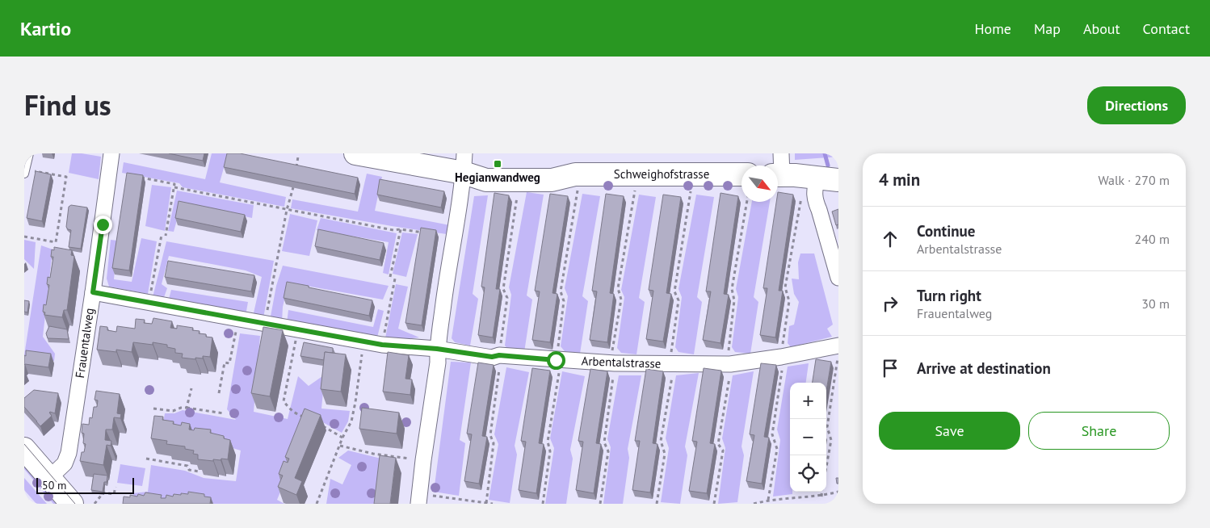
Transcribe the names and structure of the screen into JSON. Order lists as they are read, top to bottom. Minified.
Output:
{"streets":{"main road":["Schweighofstrasse"],"street":["Frauentalweg","Arbentalstrasse"]},"crossings":[["Frauentalweg","Arbentalstrasse"]],"places":{"transit":["Hegianwandweg"]},"scale_bar":"50 m","north":"bottom right","page":{"header":"Kartio","nav":["Home","Map","About","Contact"],"title":"Find us","buttons":["Directions",["Save","Share"]],"heading":["4 min","Walk · 270 m"],"list":[["Continue","Arbentalstrasse","240 m"],["Turn right","Frauentalweg","30 m"],"Arrive at destination"],"map_buttons":["+","−"],"scale":"50 m"}}
